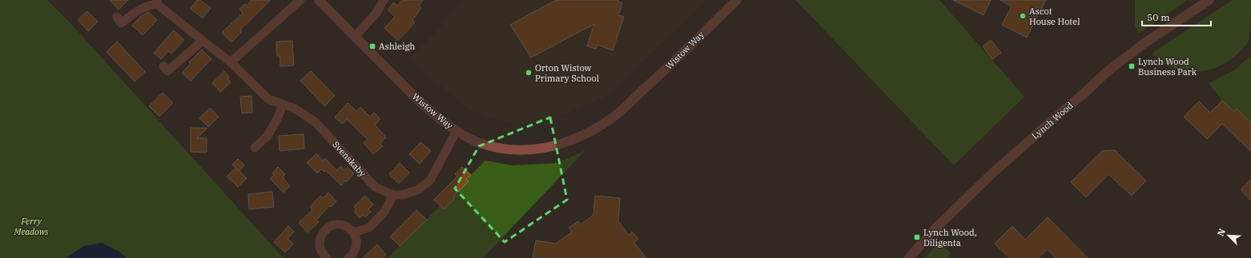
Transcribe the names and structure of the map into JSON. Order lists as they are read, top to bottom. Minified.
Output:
{"streets":{"street":["Wistow Way","Lynch Wood","Svenskaby"]},"parks":["Ferry Meadows"],"places":{"other":["Ascot House Hotel","Orton Wistow Primary School"],"transit":["Ashleigh","Lynch Wood Business Park","Lynch Wood, Diligenta"]},"scale_bar":"50 m","north":"top left"}
